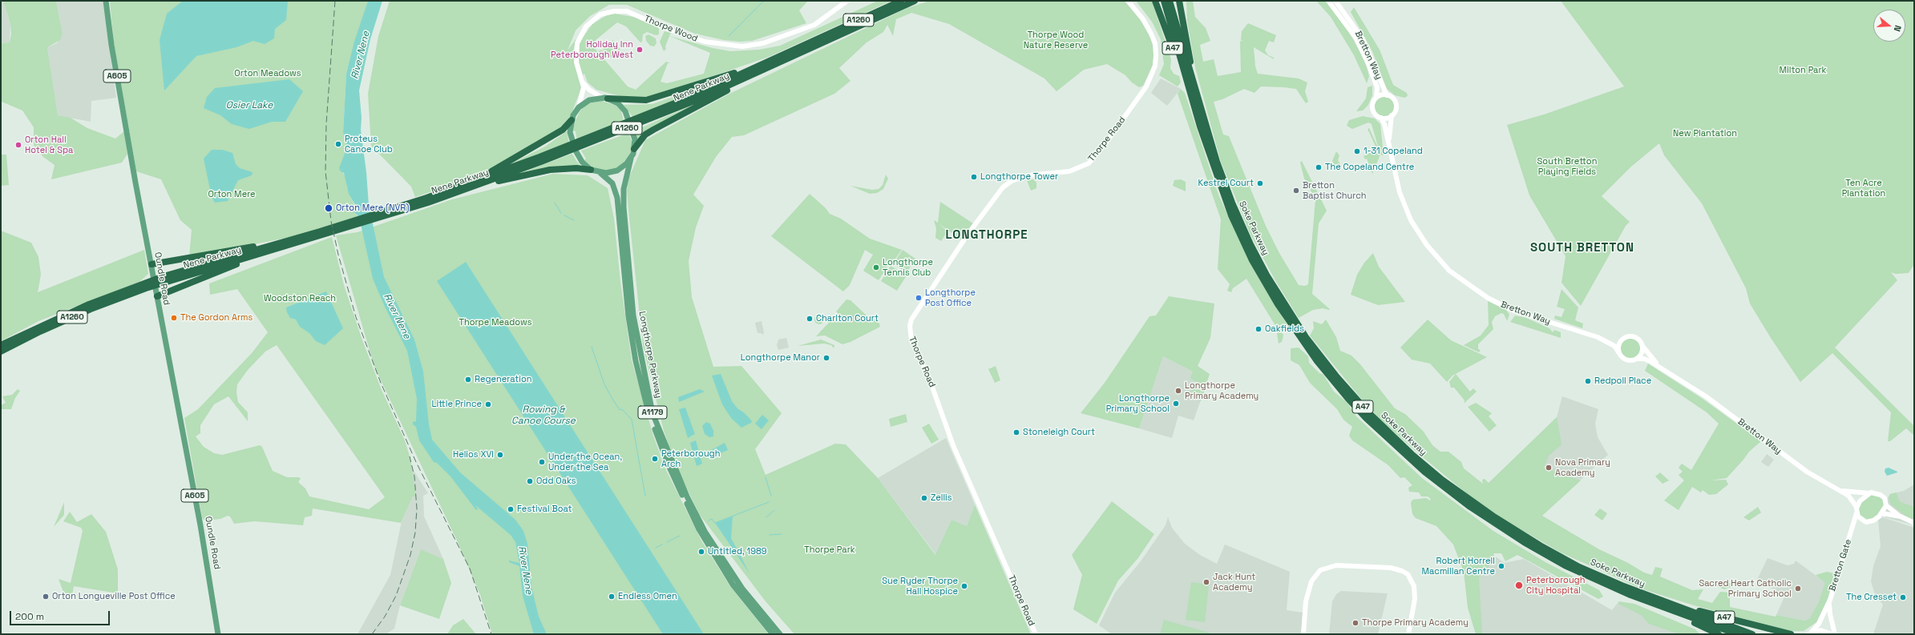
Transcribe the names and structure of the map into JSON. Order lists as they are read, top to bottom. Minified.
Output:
{"streets":{"highway":["A1260","A47","Nene Parkway","Soke Parkway"],"main road":["A605","Oundle Road","Longthorpe Parkway","A1179"],"street":["Thorpe Wood","Bretton Way","Thorpe Road","Bretton Gate"]},"crossings":[["Thorpe Wood","Longthorpe Parkway"],["A47","Soke Parkway"],["Bretton Way","Bretton Gate"]],"districts":["LONGTHORPE","SOUTH BRETTON"],"water":["River Nene","Osier Lake","Rowing & Canoe Course"],"parks":["Thorpe Wood Nature Reserve","Milton Park","Orton Meadows","New Plantation","South Bretton Playing Fields","Ten Acre Plantation","Orton Mere","Woodston Reach","Thorpe Meadows","Thorpe Park"],"places":["Holiday Inn Peterborough West","Proteus Canoe Club","Orton Hall Hotel & Spa","1-31 Copeland","The Copeland Centre","Longthorpe Tower","Kestrel Court","Bretton Baptist Church","Orton Mere (NVR)","Longthorpe Tennis Club","Longthorpe Post Office","The Gordon Arms","Charlton Court","Oakfields","Longthorpe Manor","Regeneration","Redpoll Place","Longthorpe Primary Academy","Longthorpe Primary School","Little Prince","Stoneleigh Court","Helios XVI","Peterborough Arch","Under the Ocean, Under the Sea","Nova Primary Academy","Odd Oaks","Zellis","Festival Boat","Untitled, 1989","Robert Horrell Macmillan Centre","Jack Hunt Academy","Peterborough City Hospital","Sue Ryder Thorpe Hall Hospice","Sacred Heart Catholic Primary School","Orton Longueville Post Office","Endless Omen","The Cresset","Thorpe Primary Academy"],"scale_bar":"200 m","north":"right"}
